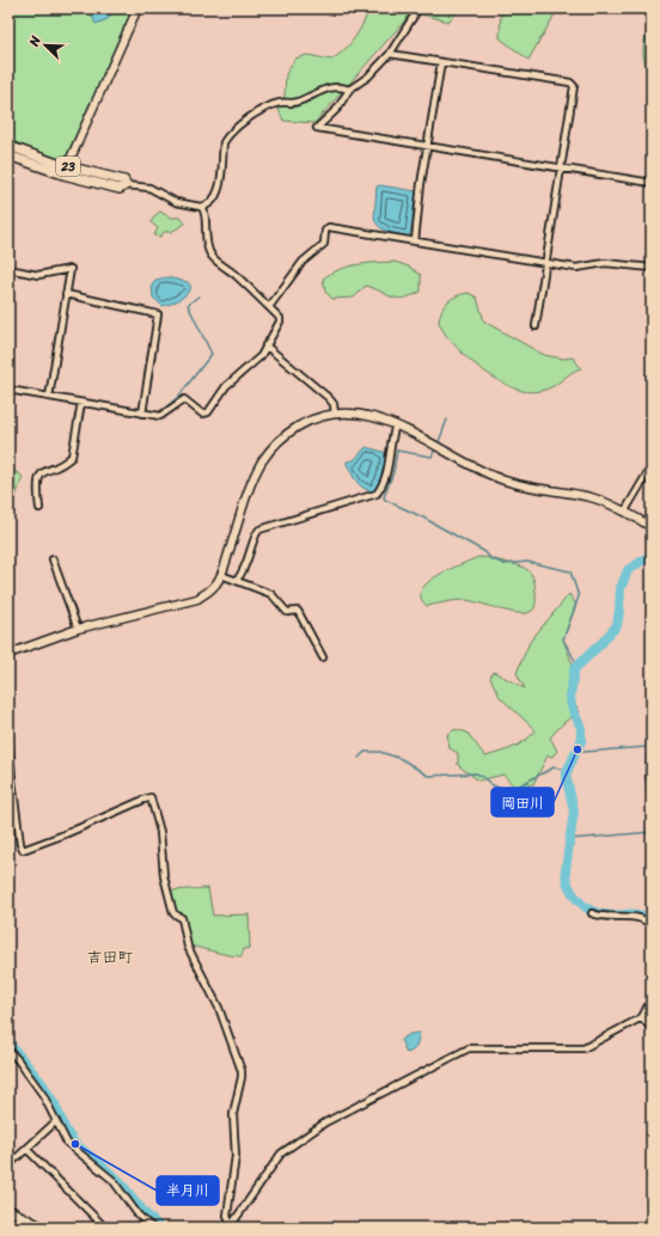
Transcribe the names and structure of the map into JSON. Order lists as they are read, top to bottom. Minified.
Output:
{"streets":{"main road":["23"]},"districts":["吉田町"],"places":["岡田川","半月川"],"north":"top left"}
